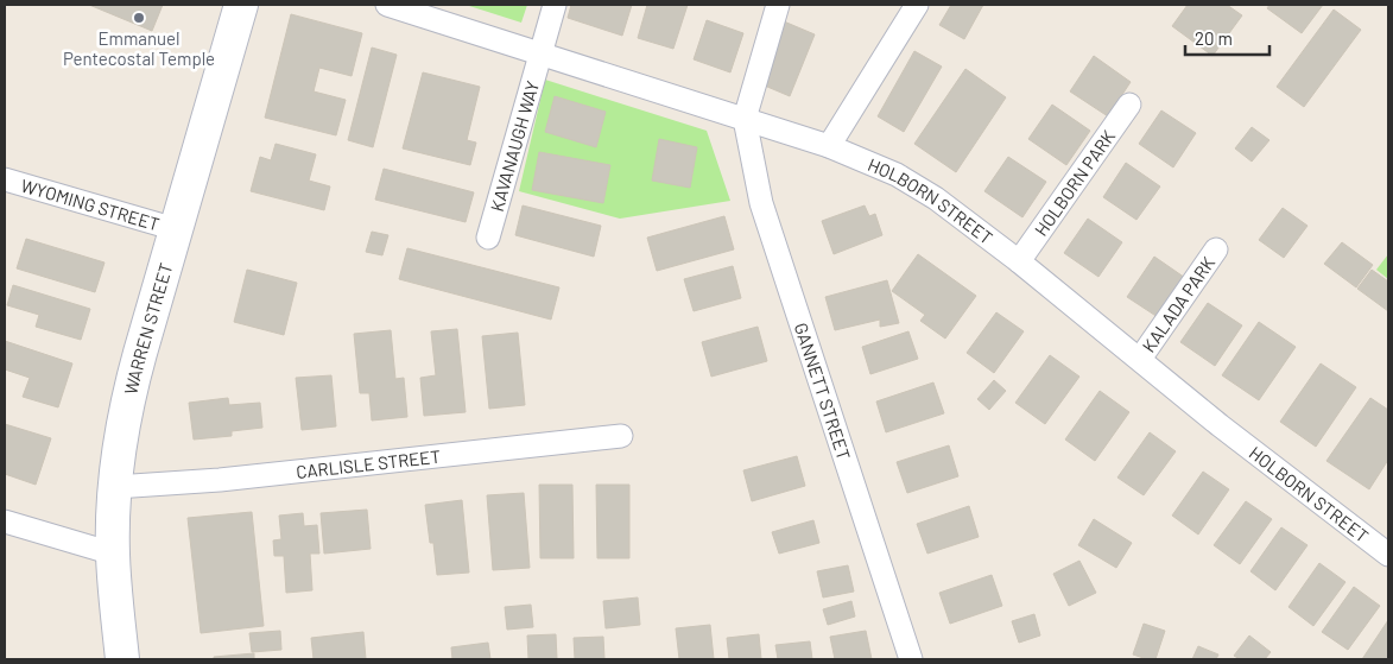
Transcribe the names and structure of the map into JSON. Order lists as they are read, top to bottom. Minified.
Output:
{"streets":{"main road":["WARREN STREET"],"street":["KAVANAUGH WAY","HOLBORN PARK","HOLBORN STREET","WYOMING STREET","KALADA PARK","GANNETT STREET","CARLISLE STREET"]},"crossings":[["KAVANAUGH WAY","HOLBORN STREET"],["HOLBORN PARK","HOLBORN STREET"],["HOLBORN STREET","KALADA PARK"],["HOLBORN STREET","GANNETT STREET"],["WYOMING STREET","WARREN STREET"],["WARREN STREET","CARLISLE STREET"]],"places":["Emmanuel Pentecostal Temple"],"scale_bar":"20 m"}
